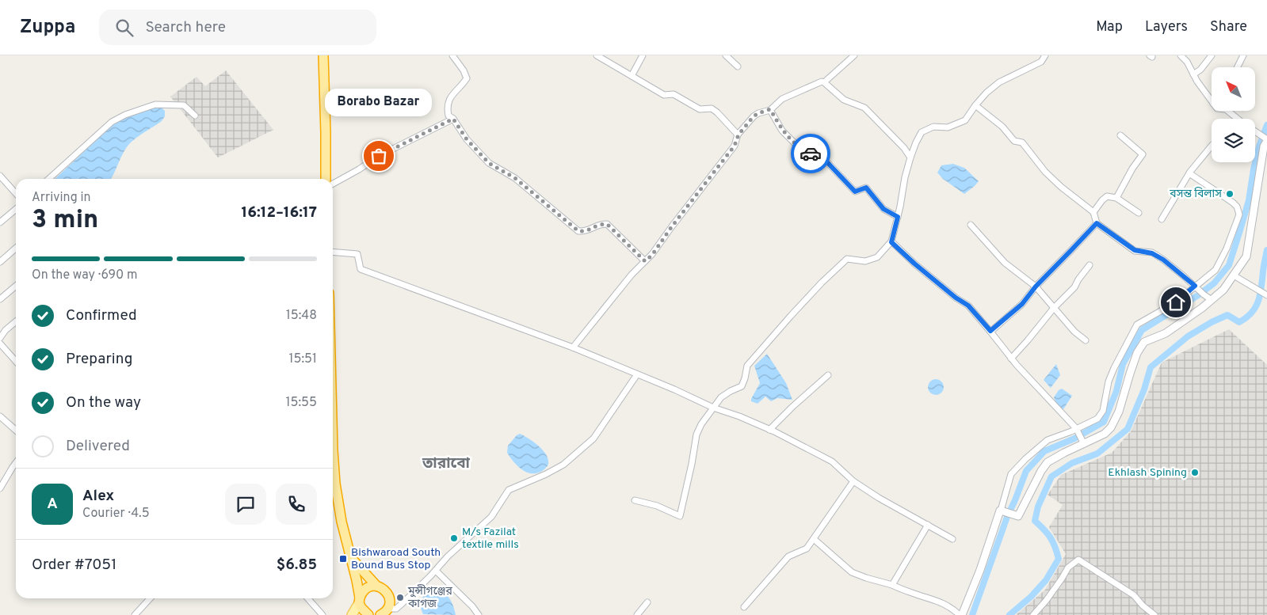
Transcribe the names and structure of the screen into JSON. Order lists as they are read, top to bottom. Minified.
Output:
{"districts":["তারাবো"],"places":{"other":["Borabo Bazar","বসন্ত বিলাস","Ekhlash Spining","M/s Fazilat textile mills","মুন্সীগঞ্জের কাগজ"],"transit":["Bishwaroad South Bound Bus Stop"]},"north":"top left","page":{"header":"Zuppa","search":"Search here","nav":["Map","Layers","Share"],"bubble":"Borabo Bazar","heading":["3 min","Arriving in","16:12–16:17"],"panel":["Alex","Courier · 4.5","Order #7051","$6.85"],"bar":"On the way · 690 m","list":[["Confirmed","15:48"],["Preparing","15:51"],["On the way","15:55"],"Delivered"],"round":"A"}}
